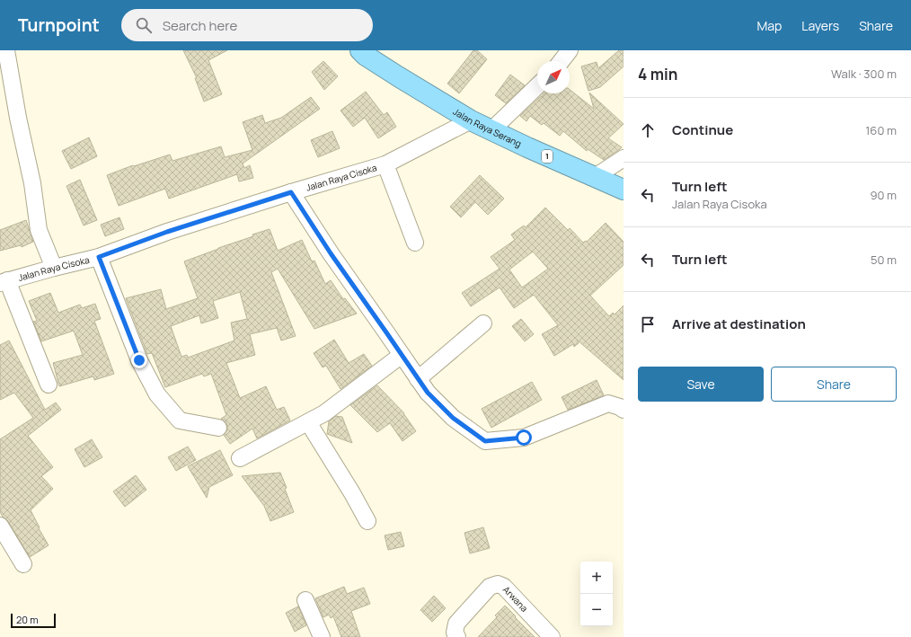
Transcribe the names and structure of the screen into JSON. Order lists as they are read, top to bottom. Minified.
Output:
{"streets":{"highway":["Jalan Raya Serang","1"],"street":["Jalan Raya Cisoka","Arwana"]},"crossings":[["Jalan Raya Serang","Jalan Raya Cisoka"]],"scale_bar":"20 m","north":"top right","page":{"header":"Turnpoint","search":"Search here","nav":["Map","Layers","Share"],"heading":["4 min","Walk · 300 m"],"list":[["Continue","160 m"],["Turn left","Jalan Raya Cisoka","90 m"],["Turn left","50 m"],"Arrive at destination"],"buttons":["Save","Share"],"map_buttons":["+","−"],"scale":"20 m"}}
